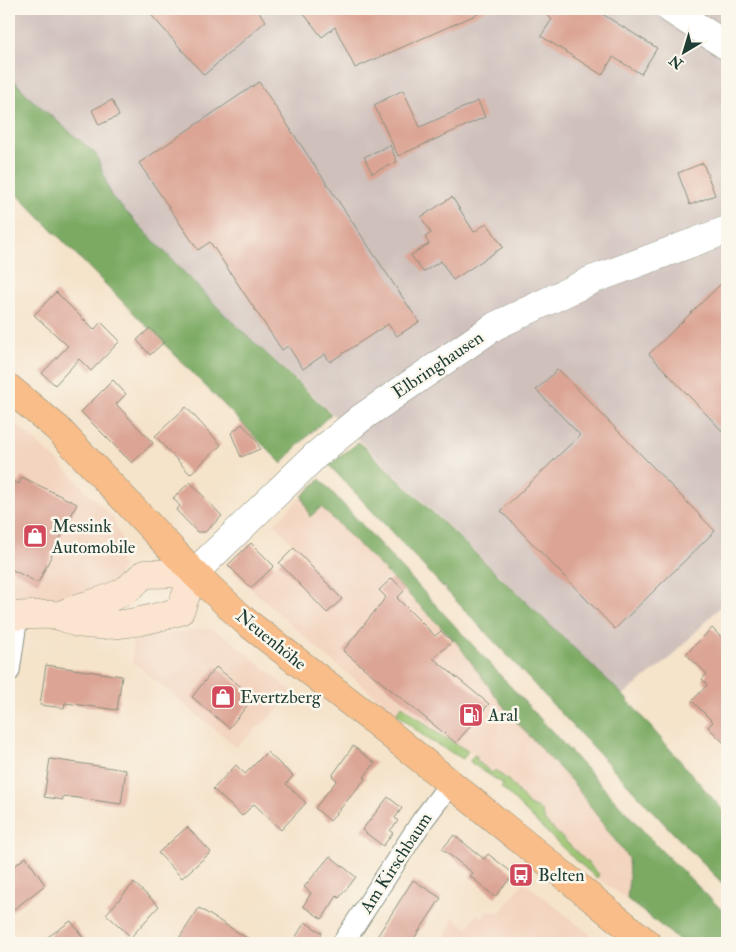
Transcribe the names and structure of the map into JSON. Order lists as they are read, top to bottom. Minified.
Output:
{"streets":{"main road":["Neuenhöhe"],"street":["Elbringhausen","Am Kirschbaum"]},"crossings":[["Elbringhausen","Neuenhöhe"],["Neuenhöhe","Am Kirschbaum"]],"places":{"shop":["Messink Automobile","Evertzberg"],"fuel station":["Aral"],"bus stop":["Belten"]},"north":"bottom left"}
